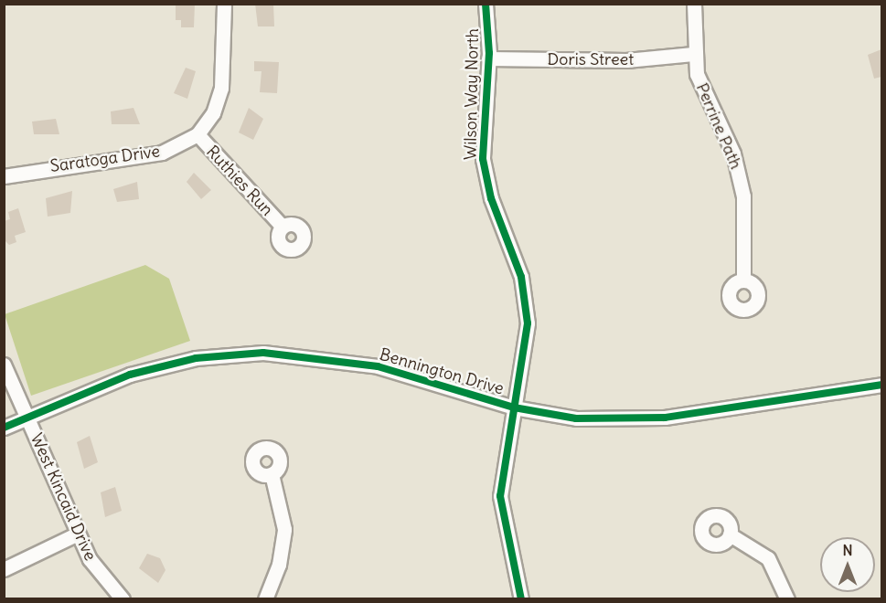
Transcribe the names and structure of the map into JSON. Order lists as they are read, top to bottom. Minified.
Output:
{"streets":{"street":["Doris Street","Wilson Way North","Perrine Path","Saratoga Drive","Ruthies Run","Bennington Drive","West Kincaid Drive"]},"crossings":[["Doris Street","Wilson Way North"],["Doris Street","Perrine Path"],["Wilson Way North","Bennington Drive"],["Saratoga Drive","Ruthies Run"],["Bennington Drive","West Kincaid Drive"]],"north":"top"}
